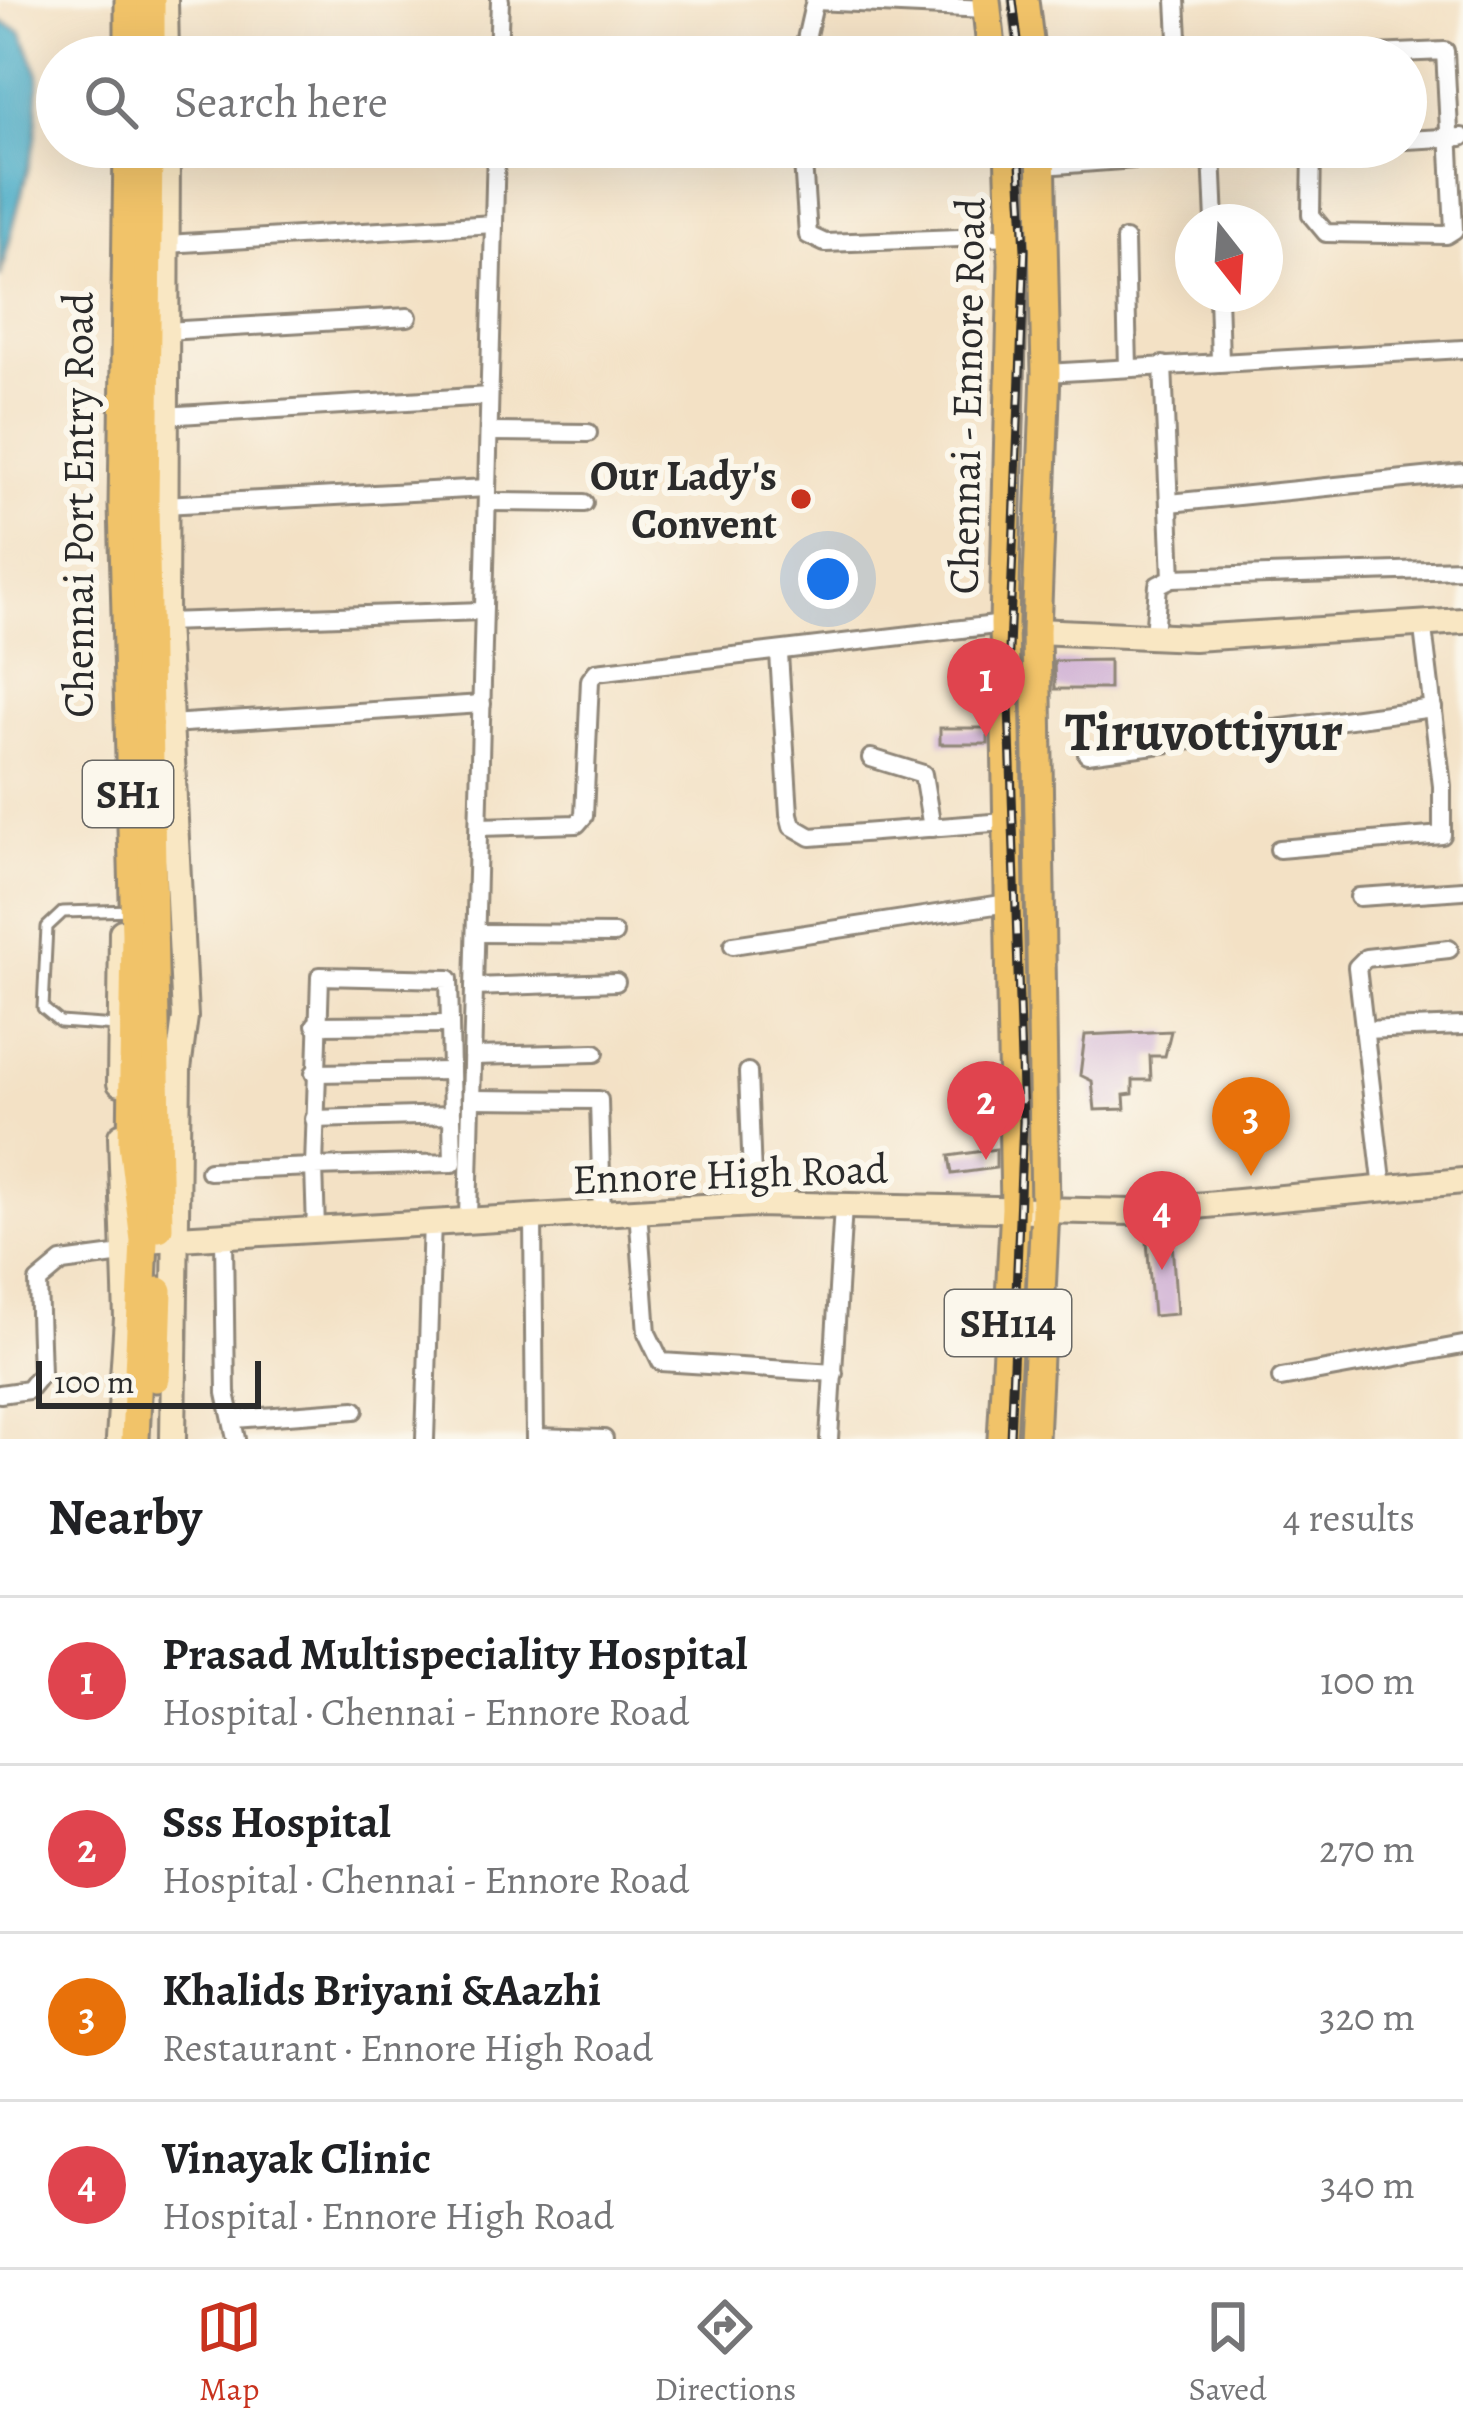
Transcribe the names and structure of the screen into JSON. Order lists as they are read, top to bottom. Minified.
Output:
{"streets":{"main road":["Chennai - Ennore Road","SH1","SH114"],"street":["Chennai Port Entry Road","Ennore High Road"]},"crossings":[["Chennai - Ennore Road","Ennore High Road"],["Chennai Port Entry Road","SH1"],["SH1","Ennore High Road"]],"districts":["Tiruvottiyur"],"places":["Our Lady's Convent"],"scale_bar":"100 m","north":"bottom","page":{"search":"Search here","pins":["1","2","3","4"],"scale":"100 m","heading":["Nearby","4 results"],"list":[{"mark":"1","name":"Prasad Multispeciality Hospital","note":"Hospital · Chennai - Ennore Road","value":"100 m"},{"mark":"2","name":"Sss Hospital","note":"Hospital · Chennai - Ennore Road","value":"270 m"},{"mark":"3","name":"Khalids Briyani &Aazhi","note":"Restaurant · Ennore High Road","value":"320 m"},{"mark":"4","name":"Vinayak Clinic","note":"Hospital · Ennore High Road","value":"340 m"}],"nav":["Map","Directions","Saved"]}}
